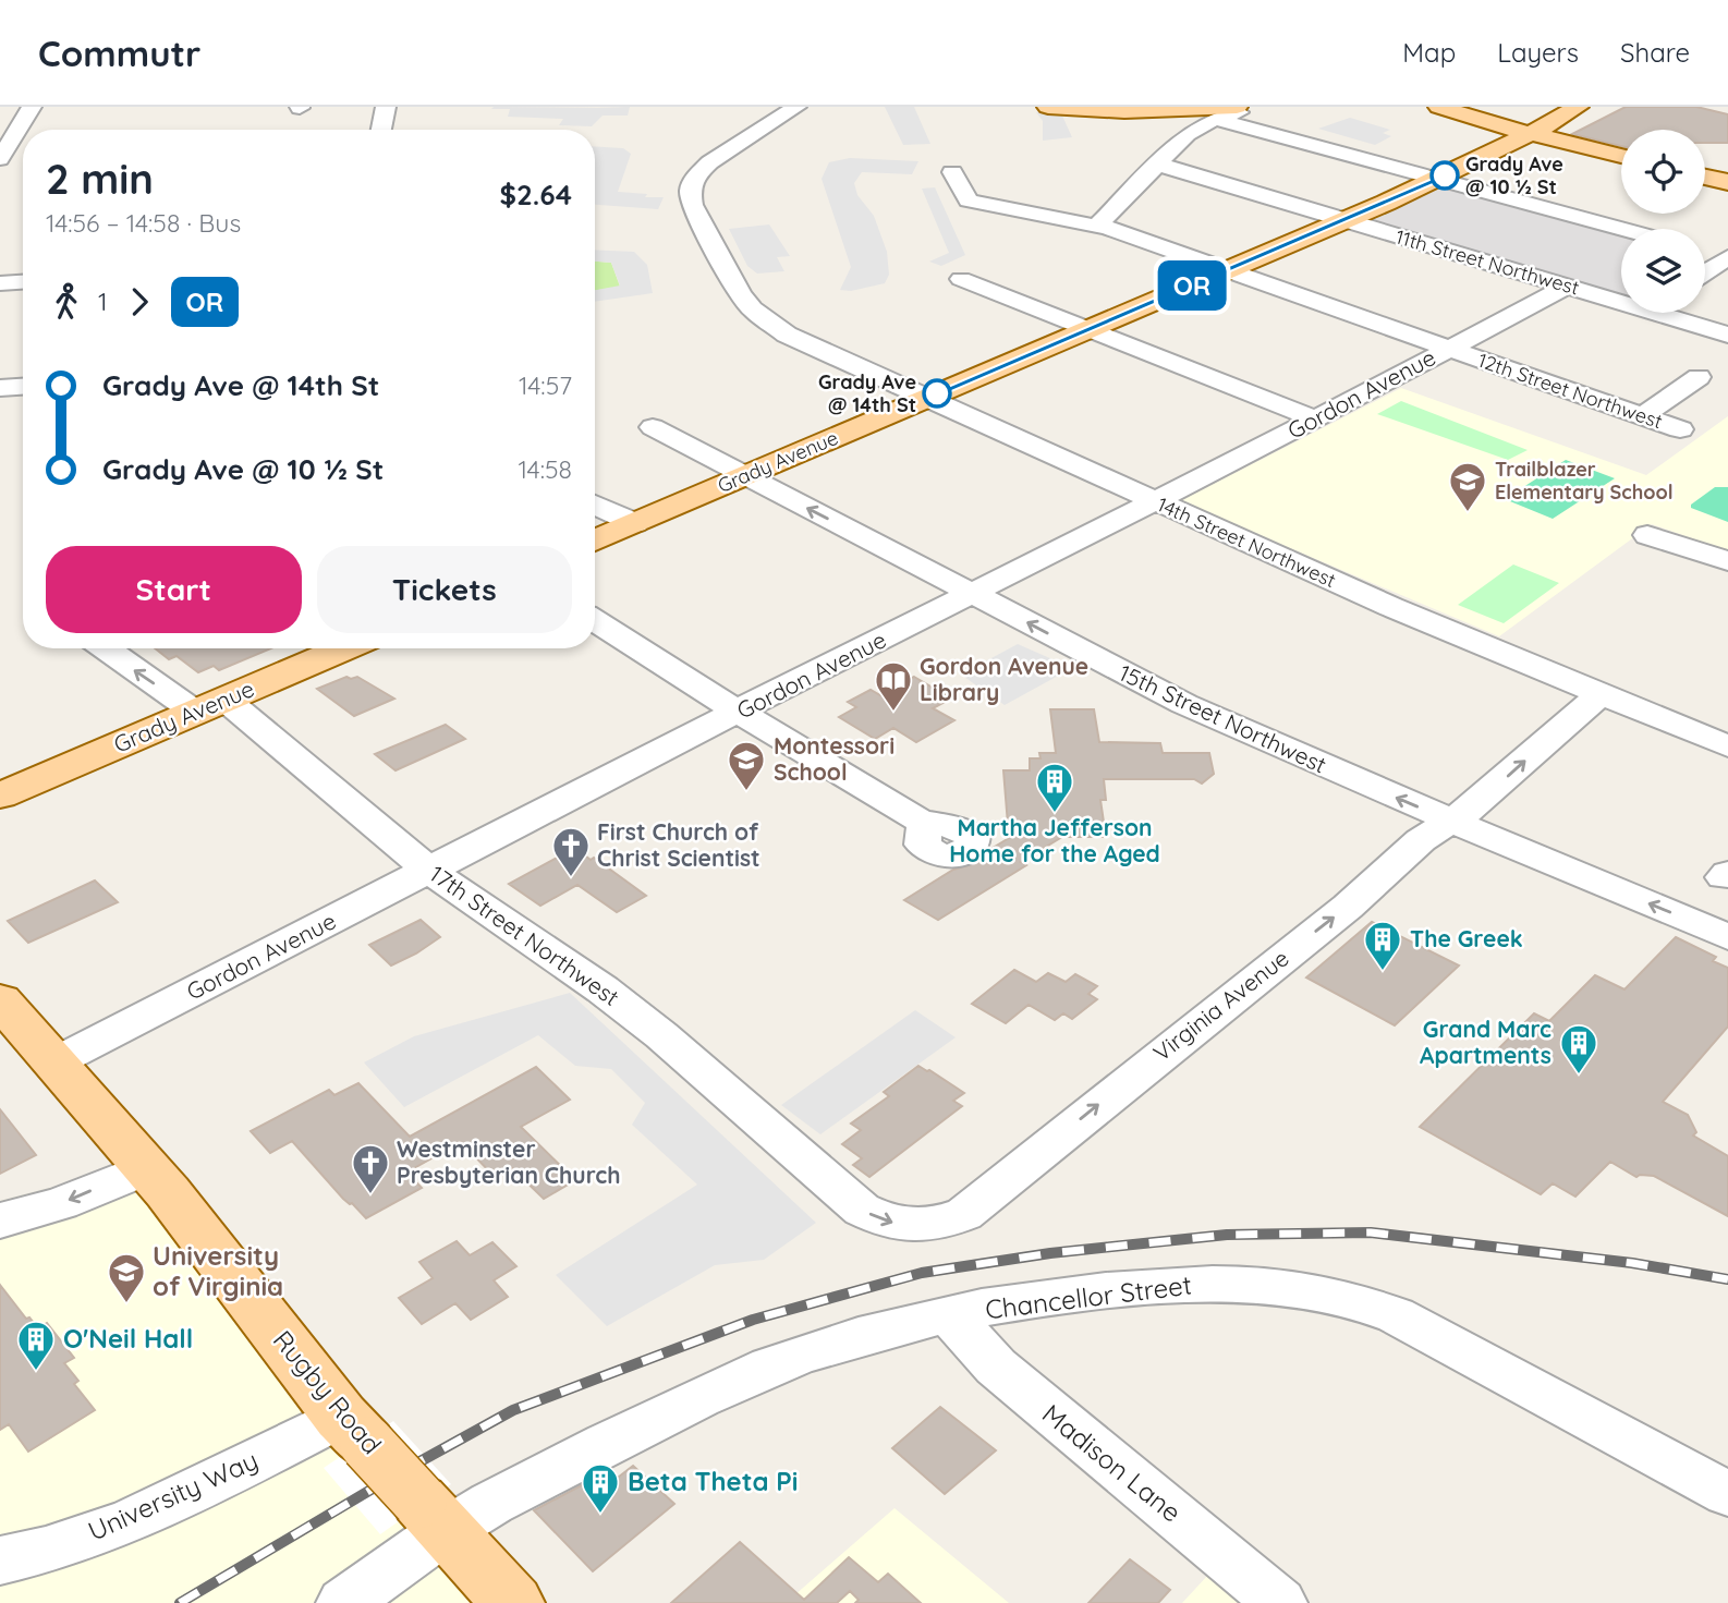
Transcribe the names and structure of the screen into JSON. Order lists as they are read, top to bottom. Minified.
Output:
{"streets":{"main road":["Grady Avenue","Rugby Road"],"street":["11th Street Northwest","12th Street Northwest","Gordon Avenue","14th Street Northwest","15th Street Northwest","17th Street Northwest","Virginia Avenue","Chancellor Street","Madison Lane","University Way"]},"crossings":[["11th Street Northwest","Gordon Avenue"],["11th Street Northwest","Grady Avenue"],["12th Street Northwest","Gordon Avenue"],["12th Street Northwest","Grady Avenue"],["Gordon Avenue","14th Street Northwest"],["Gordon Avenue","15th Street Northwest"],["Gordon Avenue","17th Street Northwest"],["Gordon Avenue","Rugby Road"],["Grady Avenue","14th Street Northwest"],["Grady Avenue","15th Street Northwest"],["Grady Avenue","17th Street Northwest"],["14th Street Northwest","Virginia Avenue"],["15th Street Northwest","Virginia Avenue"],["17th Street Northwest","Virginia Avenue"],["Chancellor Street","Rugby Road"],["Chancellor Street","Madison Lane"],["Rugby Road","University Way"]],"one_way":["Virginia Avenue"],"places":{"other":["Grady Ave @ 10 ½ St","Grady Ave @ 14th St"],"school or university":["Trailblazer Elementary School","Montessori School","University of Virginia"],"library":["Gordon Avenue Library"],"building":["Martha Jefferson Home for the Aged","The Greek","Grand Marc Apartments","O'Neil Hall","Beta Theta Pi"],"church":["First Church of Christ Scientist","Westminster Presbyterian Church"]},"lines":["bus line OR"],"page":{"header":"Commutr","nav":["Map","Layers","Share"],"on_map":"OR","heading":["2 min","14:56 – 14:58 · Bus","$2.64"],"legs":["1","OR"],"list":[{"name":"Grady Ave @ 14th St","value":"14:57"},{"name":"Grady Ave @ 10 ½ St","value":"14:58"}],"buttons":["Start","Tickets"]}}
